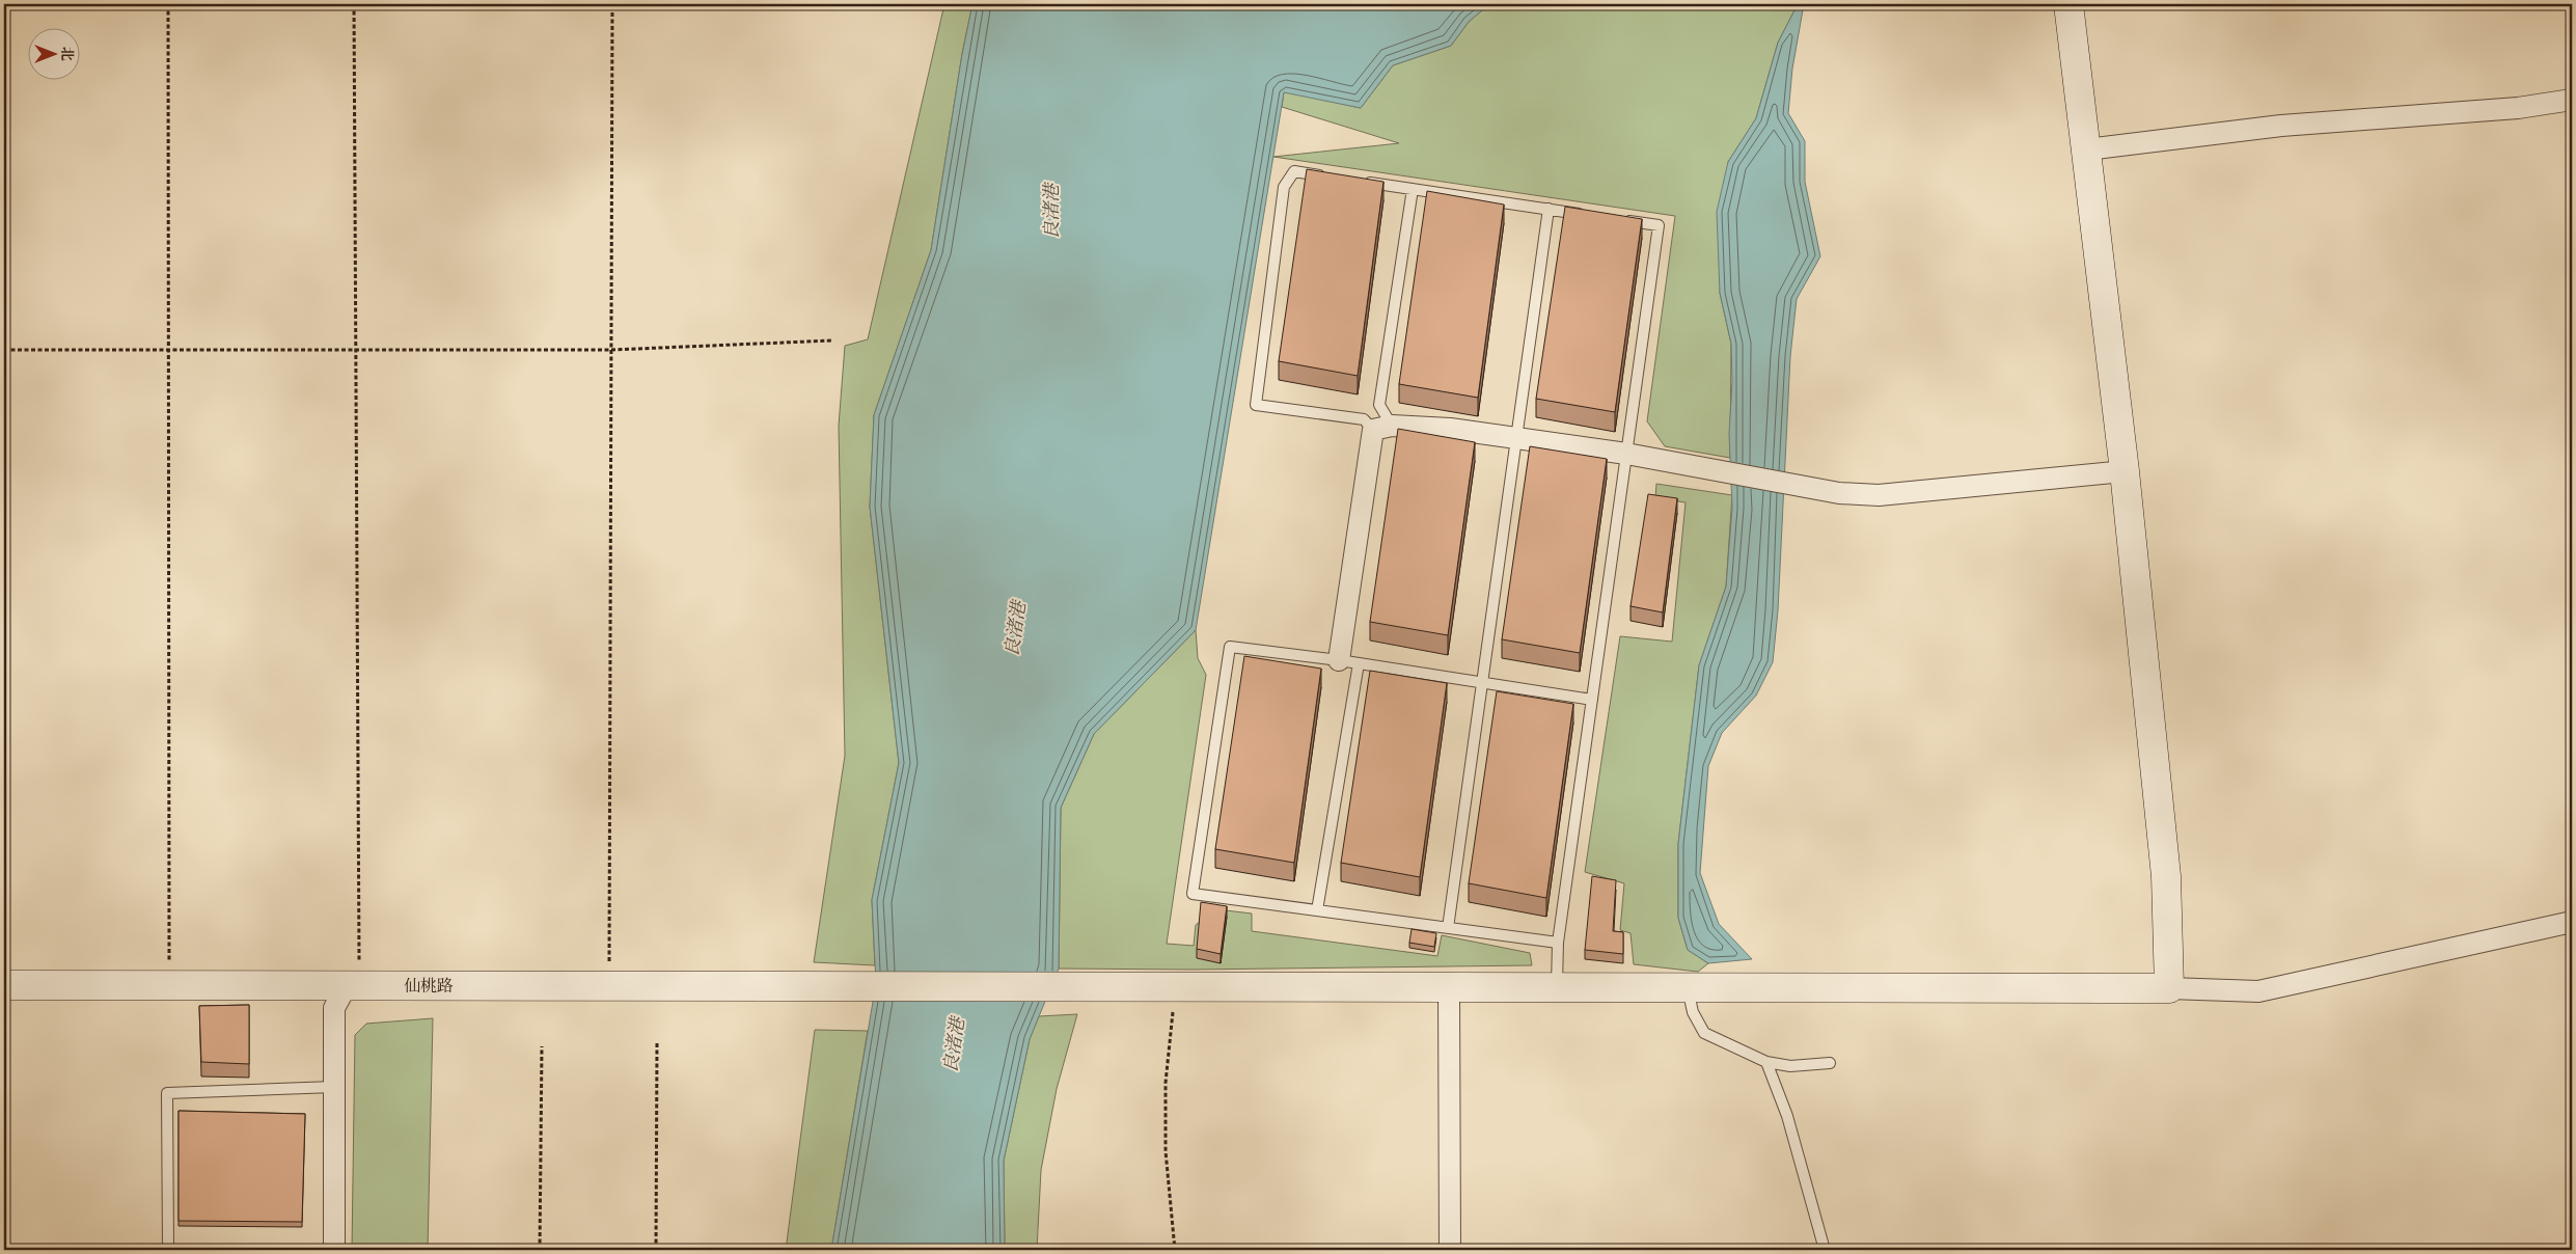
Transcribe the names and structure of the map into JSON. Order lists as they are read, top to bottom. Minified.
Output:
{"streets":{"street":["仙桃路"]},"water":["良渚港"],"north":"right"}
